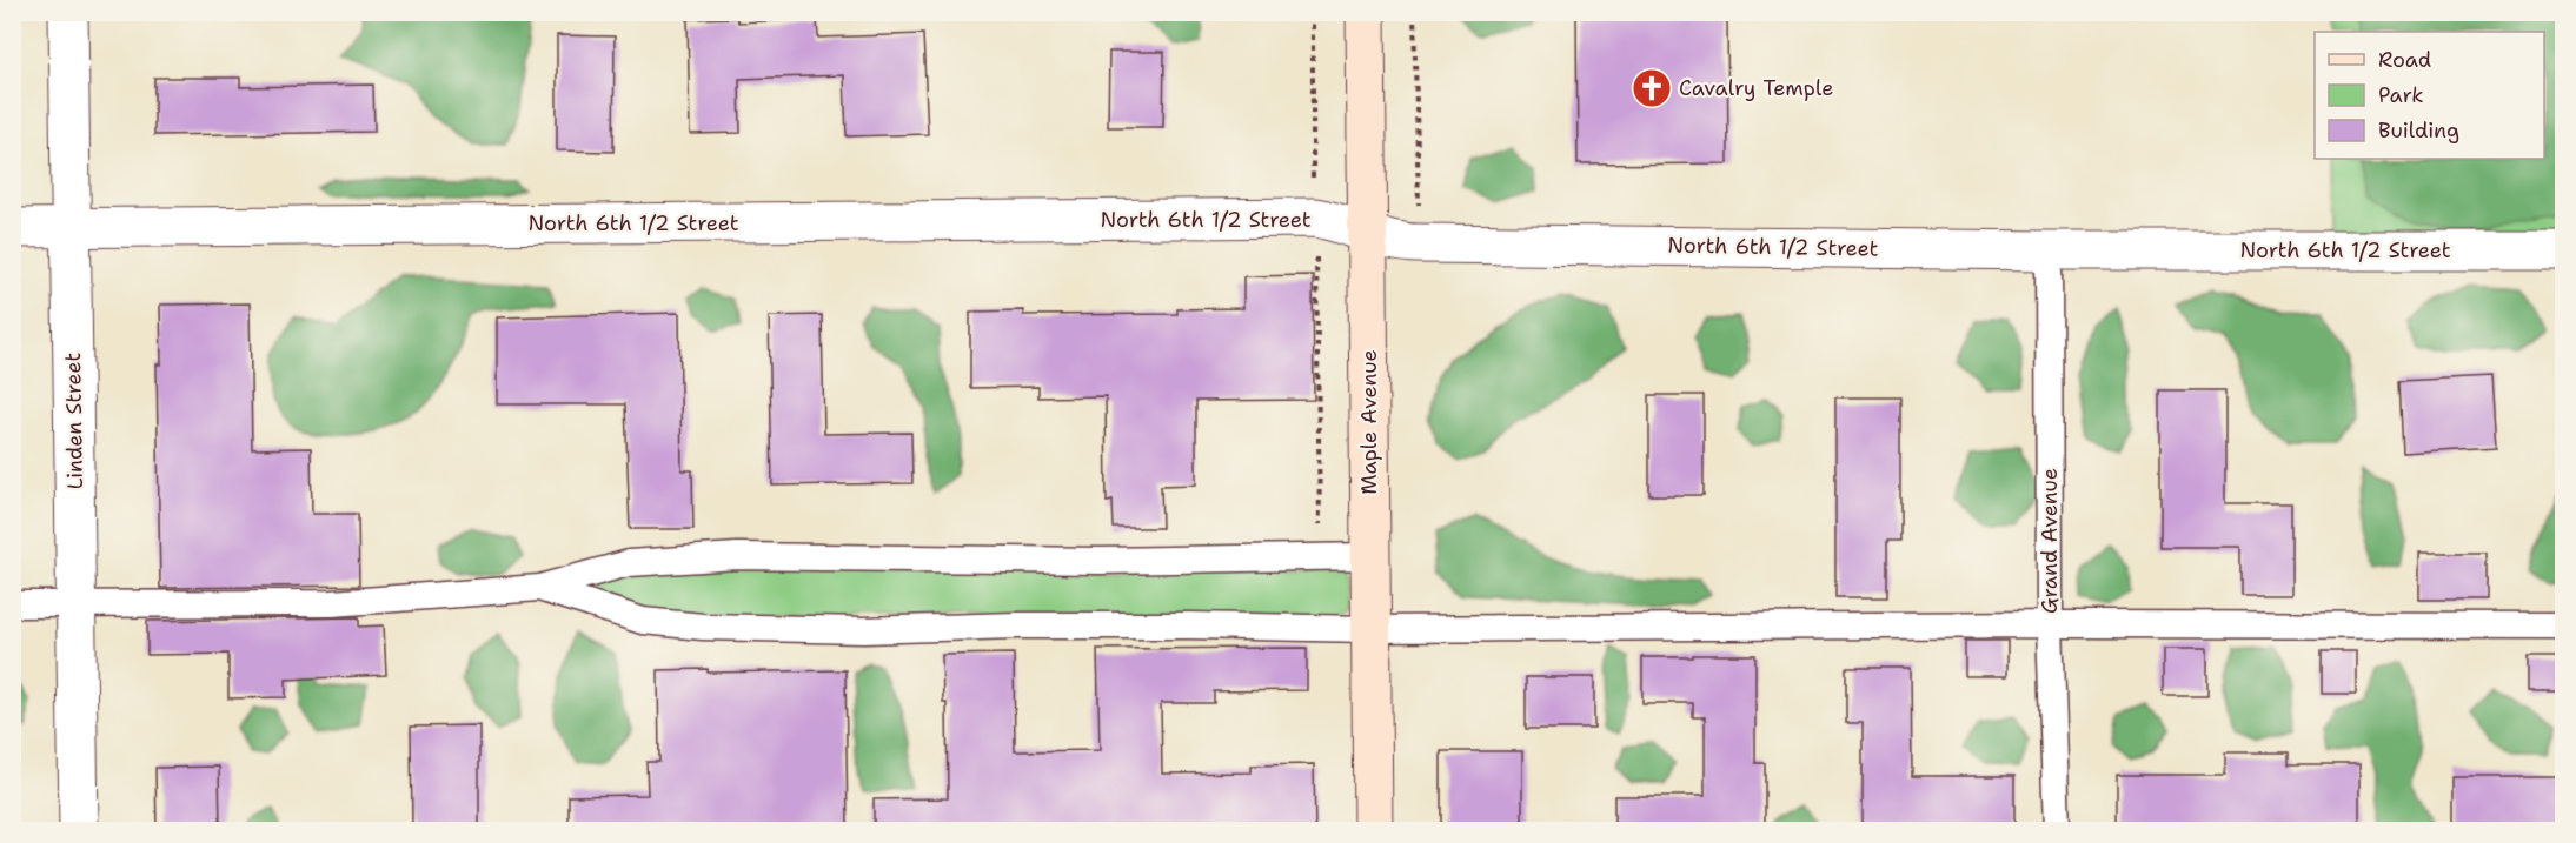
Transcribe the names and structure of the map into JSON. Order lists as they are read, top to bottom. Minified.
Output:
{"streets":{"main road":["Maple Avenue"],"street":["North 6th 1/2 Street","Linden Street"],"lane":["Grand Avenue"]},"crossings":[["North 6th 1/2 Street","Linden Street"],["North 6th 1/2 Street","Maple Avenue"],["North 6th 1/2 Street","Grand Avenue"]],"places":{"church":["Cavalry Temple"]},"legend":["Road","Park","Building"]}
